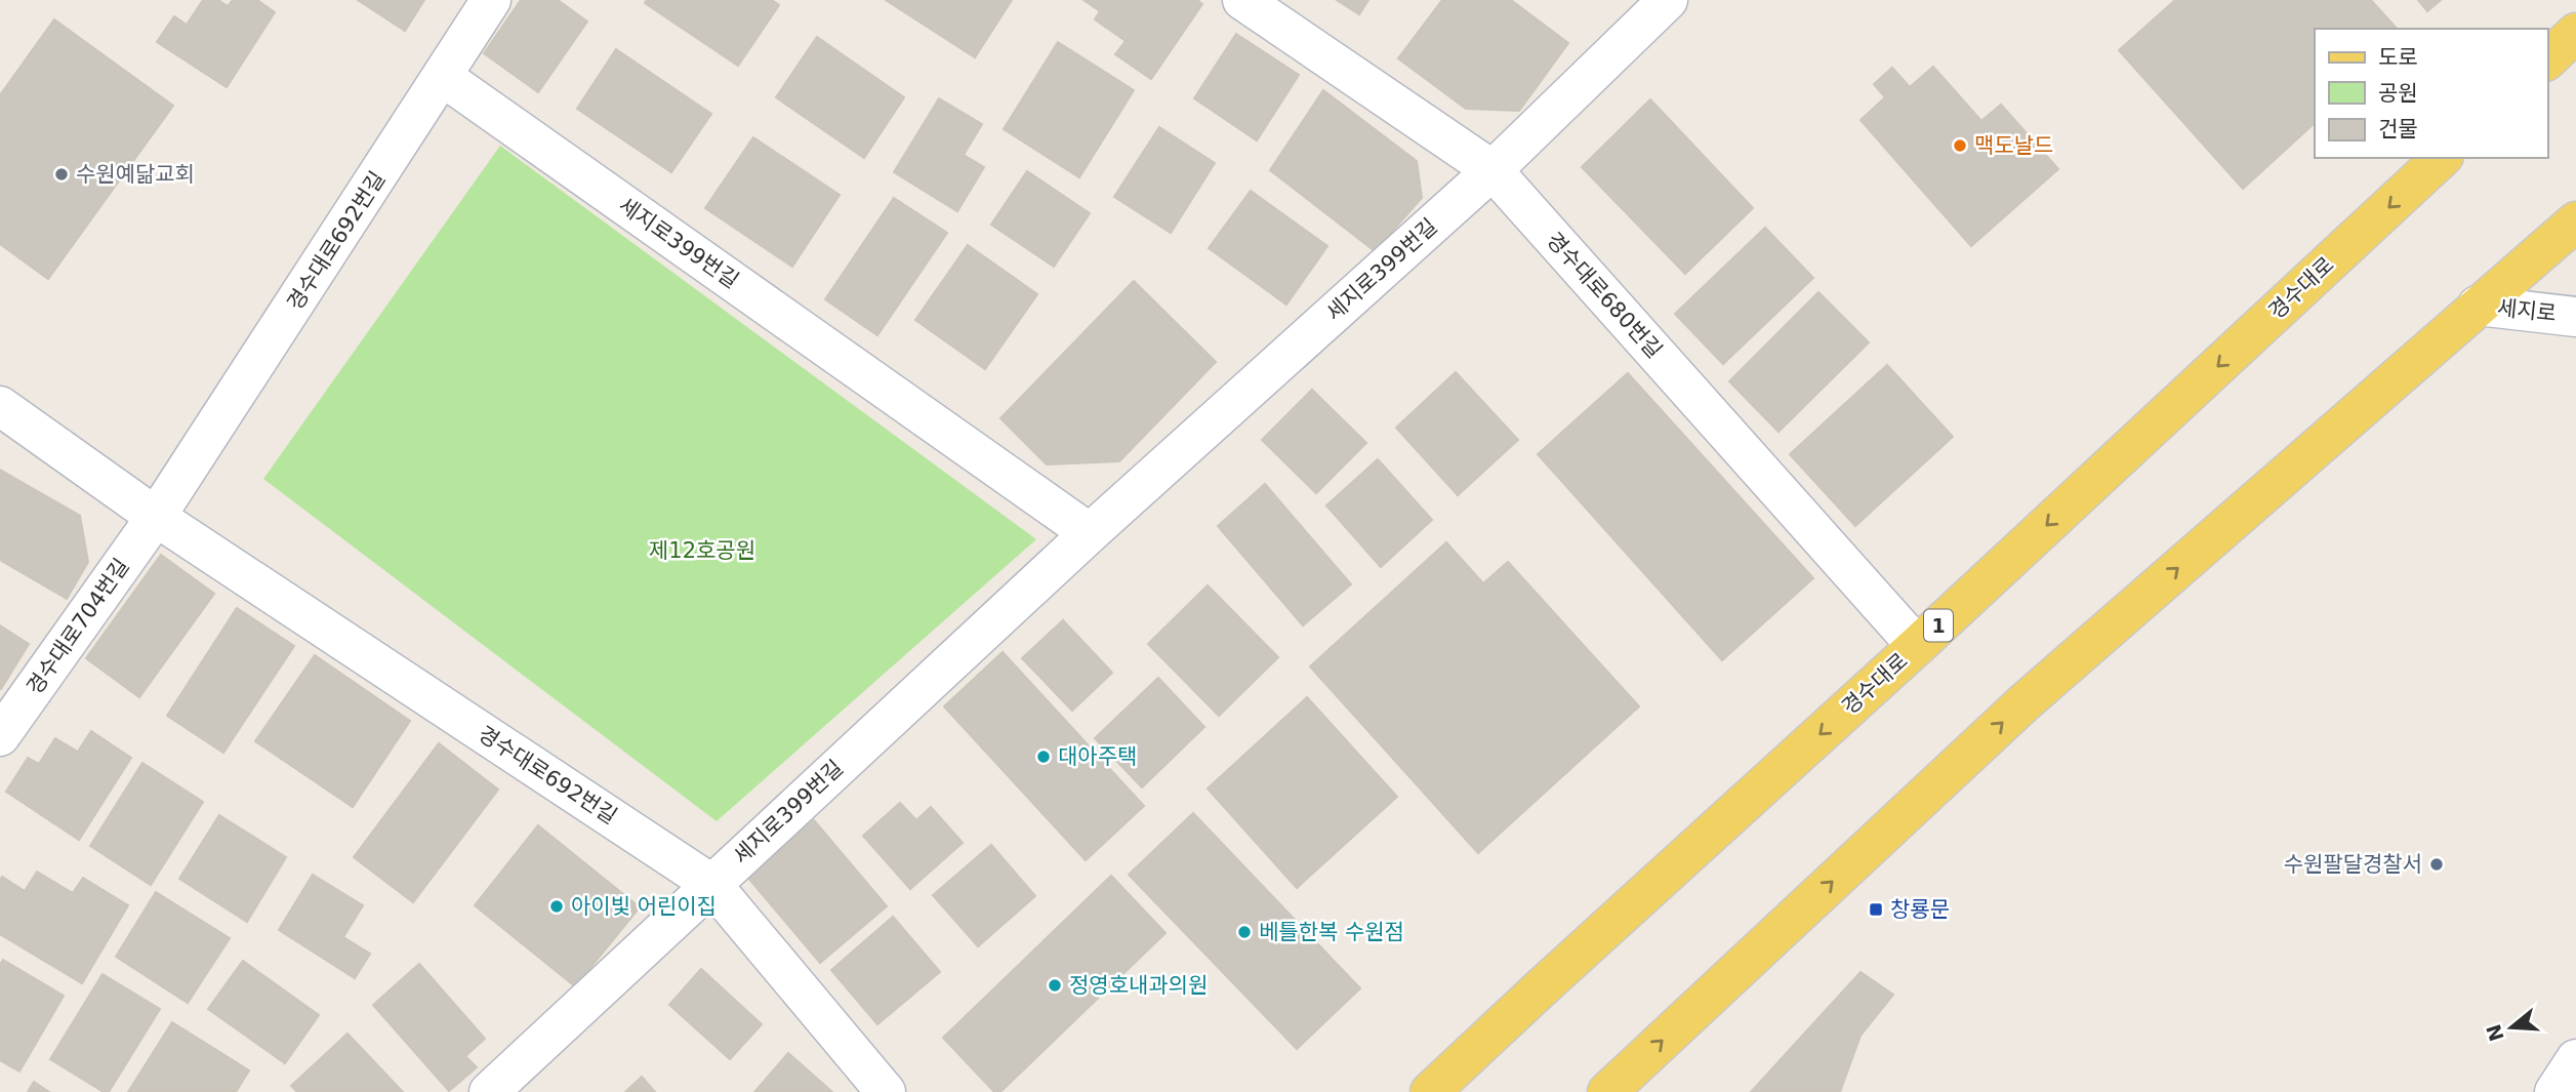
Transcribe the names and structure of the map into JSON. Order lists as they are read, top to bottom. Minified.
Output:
{"streets":{"main road":["경수대로","1"],"street":["경수대로692번길","세지로399번길","경수대로680번길","세지로","경수대로704번길"]},"crossings":[["경수대로692번길","세지로399번길"],["경수대로692번길","경수대로704번길"],["세지로399번길","경수대로680번길"],["경수대로","경수대로680번길"]],"parks":["제12호공원"],"places":{"other":["맥도날드","수원예닮교회","대아주택","수원팔달경찰서","아이빛 어린이집","베틀한복 수원점","정영호내과의원"],"transit":["창룡문"]},"legend":["도로","공원","건물"],"north":"left"}
